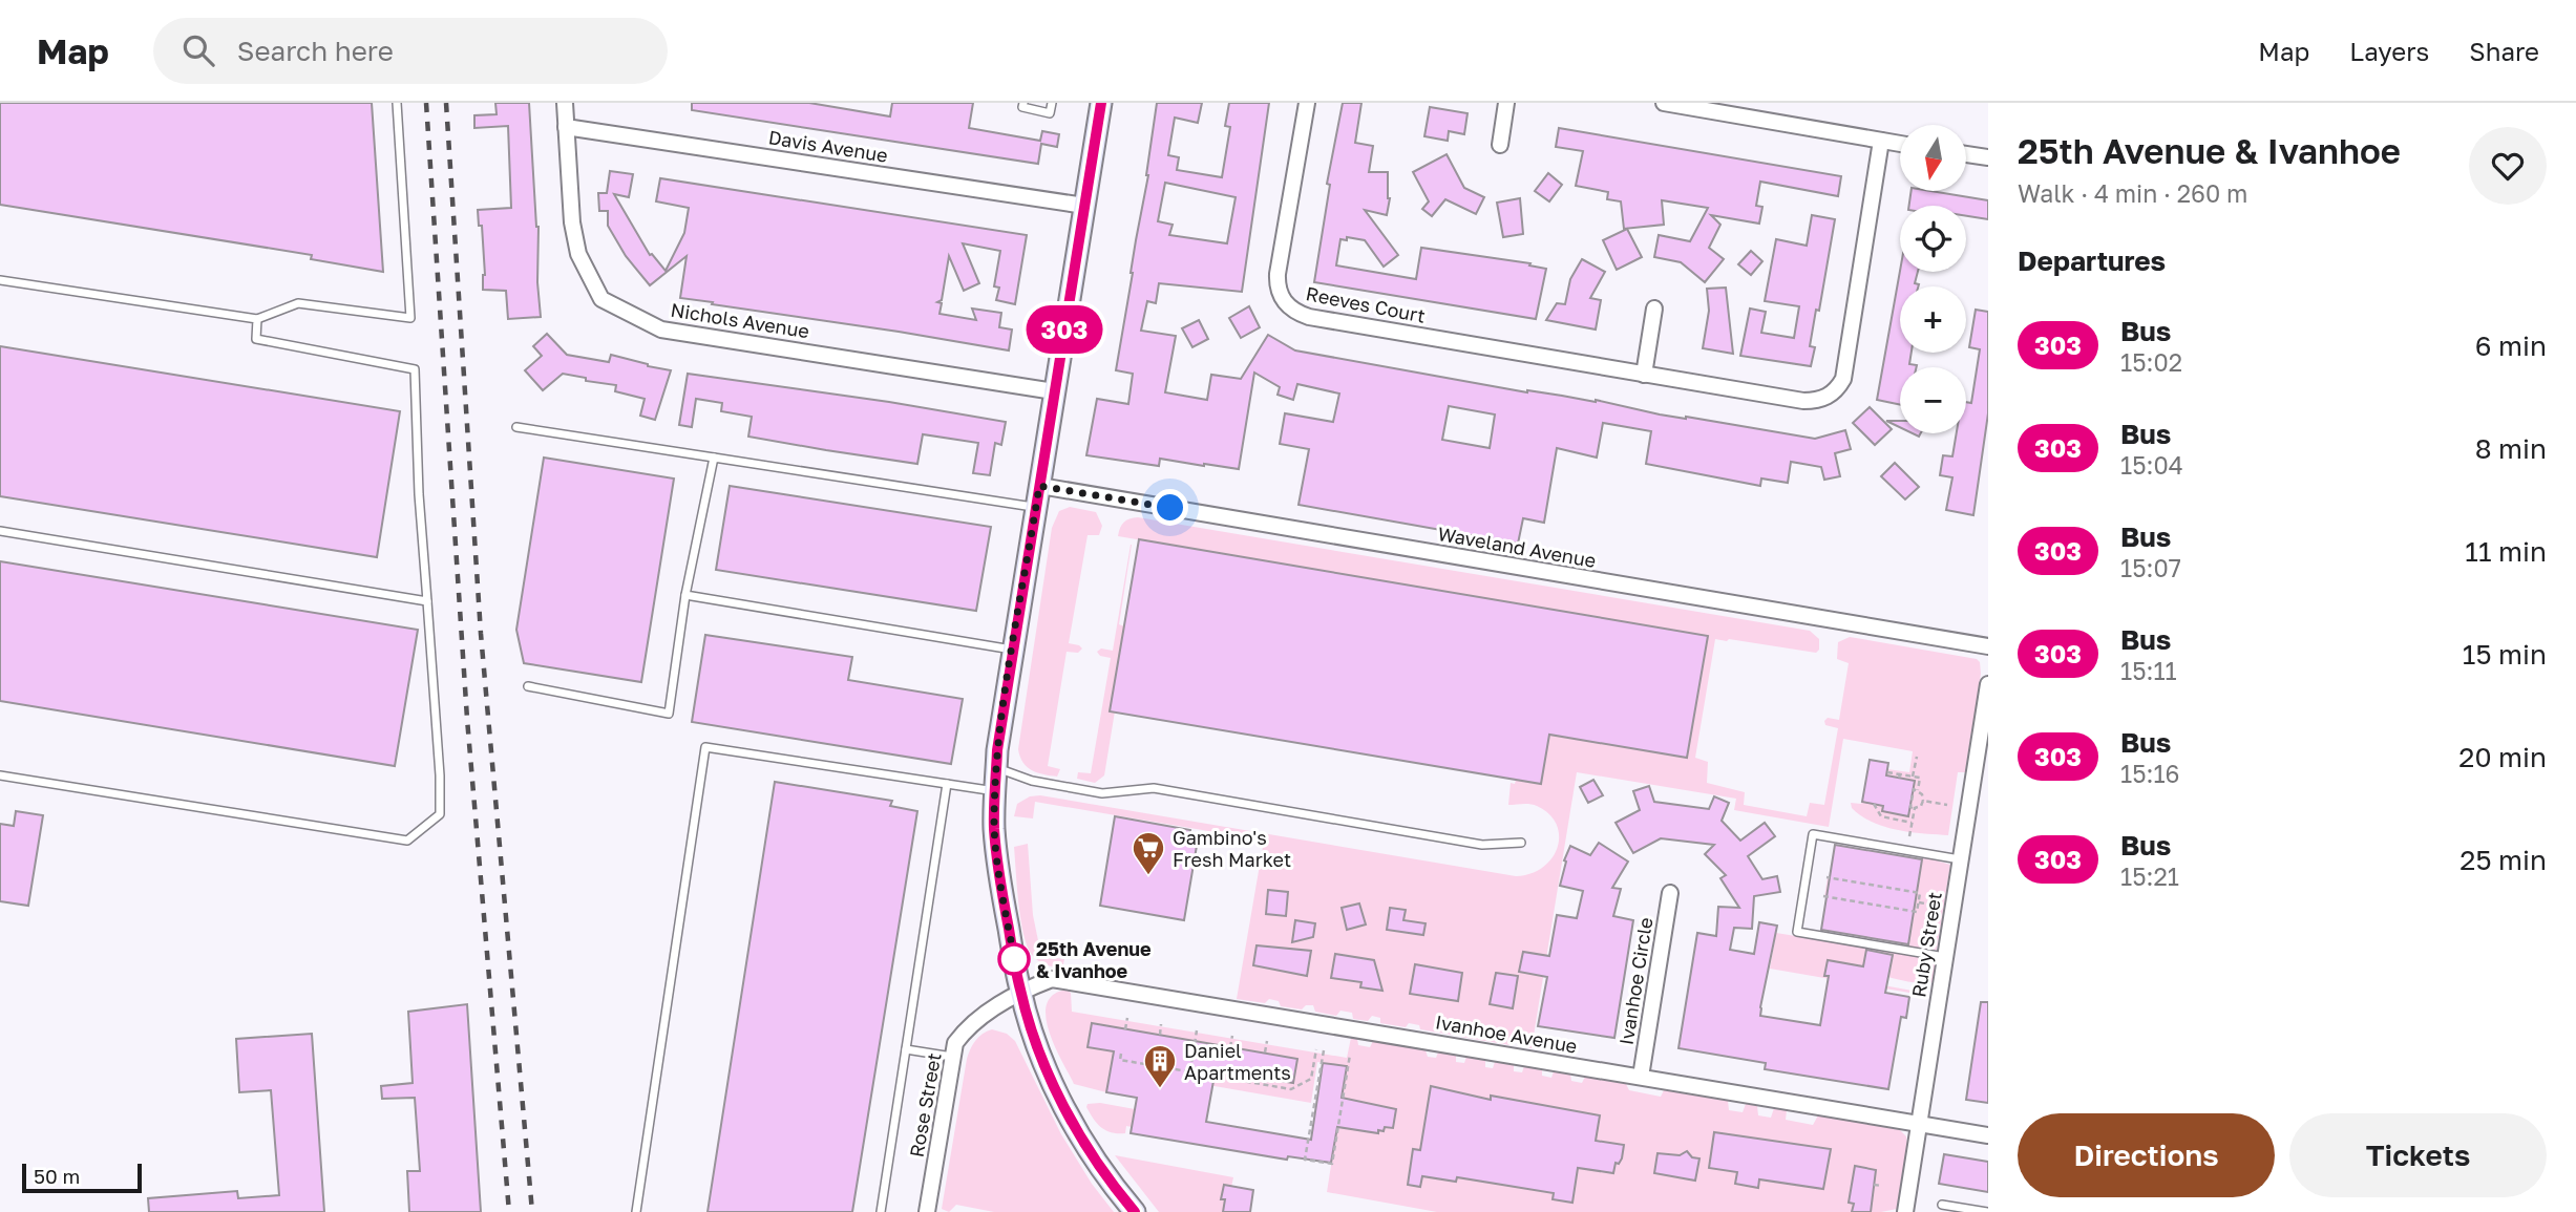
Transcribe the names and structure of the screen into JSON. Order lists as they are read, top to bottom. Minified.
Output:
{"streets":{"street":["Davis Avenue","Reeves Court","Nichols Avenue","Waveland Avenue","Ruby Street","Ivanhoe Circle","Ivanhoe Avenue","Rose Street"]},"crossings":[["Davis Avenue","Nichols Avenue"],["Ruby Street","Ivanhoe Avenue"],["Ivanhoe Circle","Ivanhoe Avenue"],["Ivanhoe Avenue","Rose Street"]],"places":{"supermarket":["Gambino's Fresh Market"],"other":["25th Avenue & Ivanhoe"],"building":["Daniel Apartments"]},"lines":["bus line 303"],"scale_bar":"50 m","north":"bottom","page":{"header":"Map","search":"Search here","nav":["Map","Layers","Share"],"on_map":"303","heading":[["25th Avenue & Ivanhoe","Walk · 4 min · 260 m"],"Departures"],"map_buttons":["+","−"],"list":[{"mark":"303","name":"Bus","note":"15:02","value":"6 min"},{"mark":"303","name":"Bus","note":"15:04","value":"8 min"},{"mark":"303","name":"Bus","note":"15:07","value":"11 min"},{"mark":"303","name":"Bus","note":"15:11","value":"15 min"},{"mark":"303","name":"Bus","note":"15:16","value":"20 min"},{"mark":"303","name":"Bus","note":"15:21","value":"25 min"}],"buttons":["Directions","Tickets"],"scale":"50 m"}}
